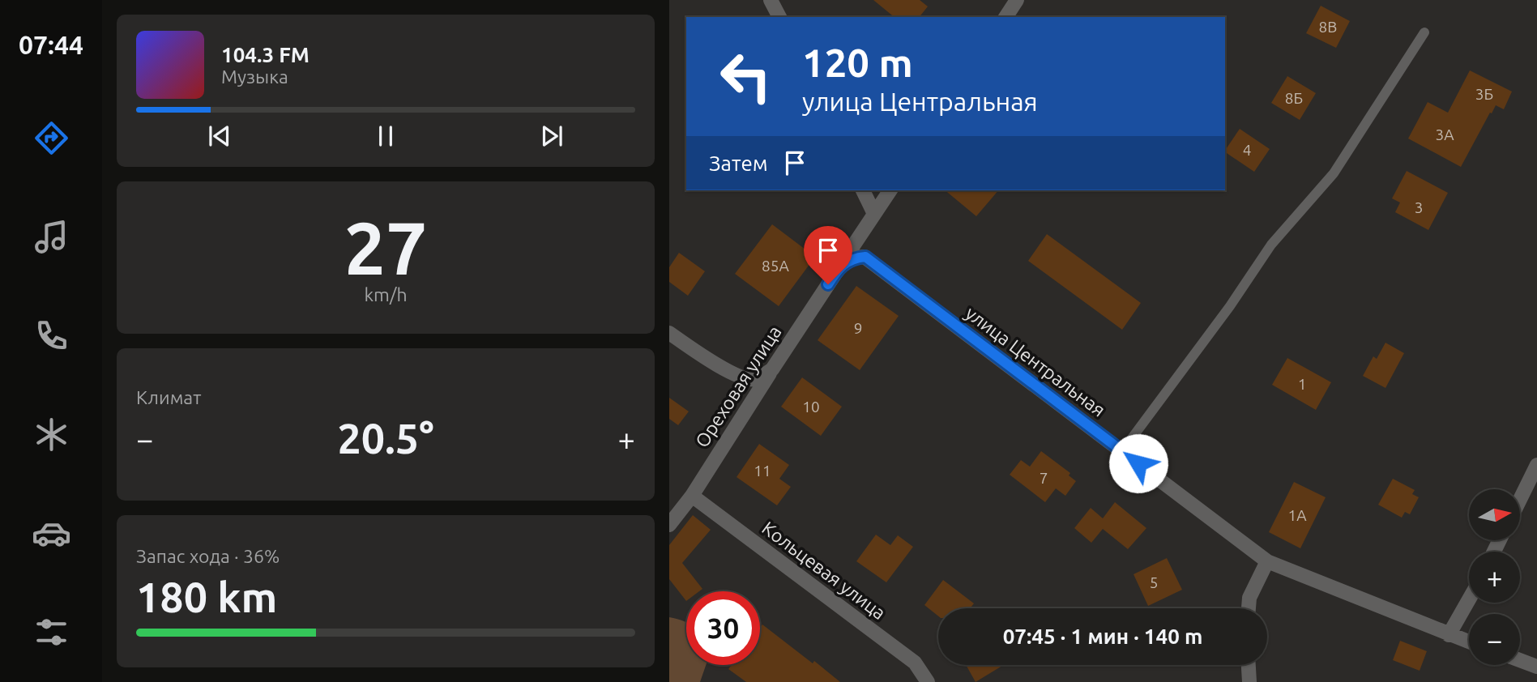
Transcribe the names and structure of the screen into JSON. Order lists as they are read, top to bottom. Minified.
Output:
{"streets":{"street":["улица Центральная","Ореховая улица","Кольцевая улица"]},"crossings":[["улица Центральная","Ореховая улица"],["Ореховая улица","Кольцевая улица"]],"house_numbers":["8В","3Б","8Б","3А","4","3","85А","9","1","10","11","7","1А","5"],"north":"right","page":{"tabs":"07:44","turn":["120 m","улица Центральная"],"song":["104.3 FM","Музыка"],"then":"Затем","tile":[["27","km/h"],"Климат",["Запас хода · 36%","180 km"]],"heat":["−","20.5°","+"],"map_buttons":["+","−"],"limit":"30","trip":"07:45 · 1 мин · 140 m"}}
